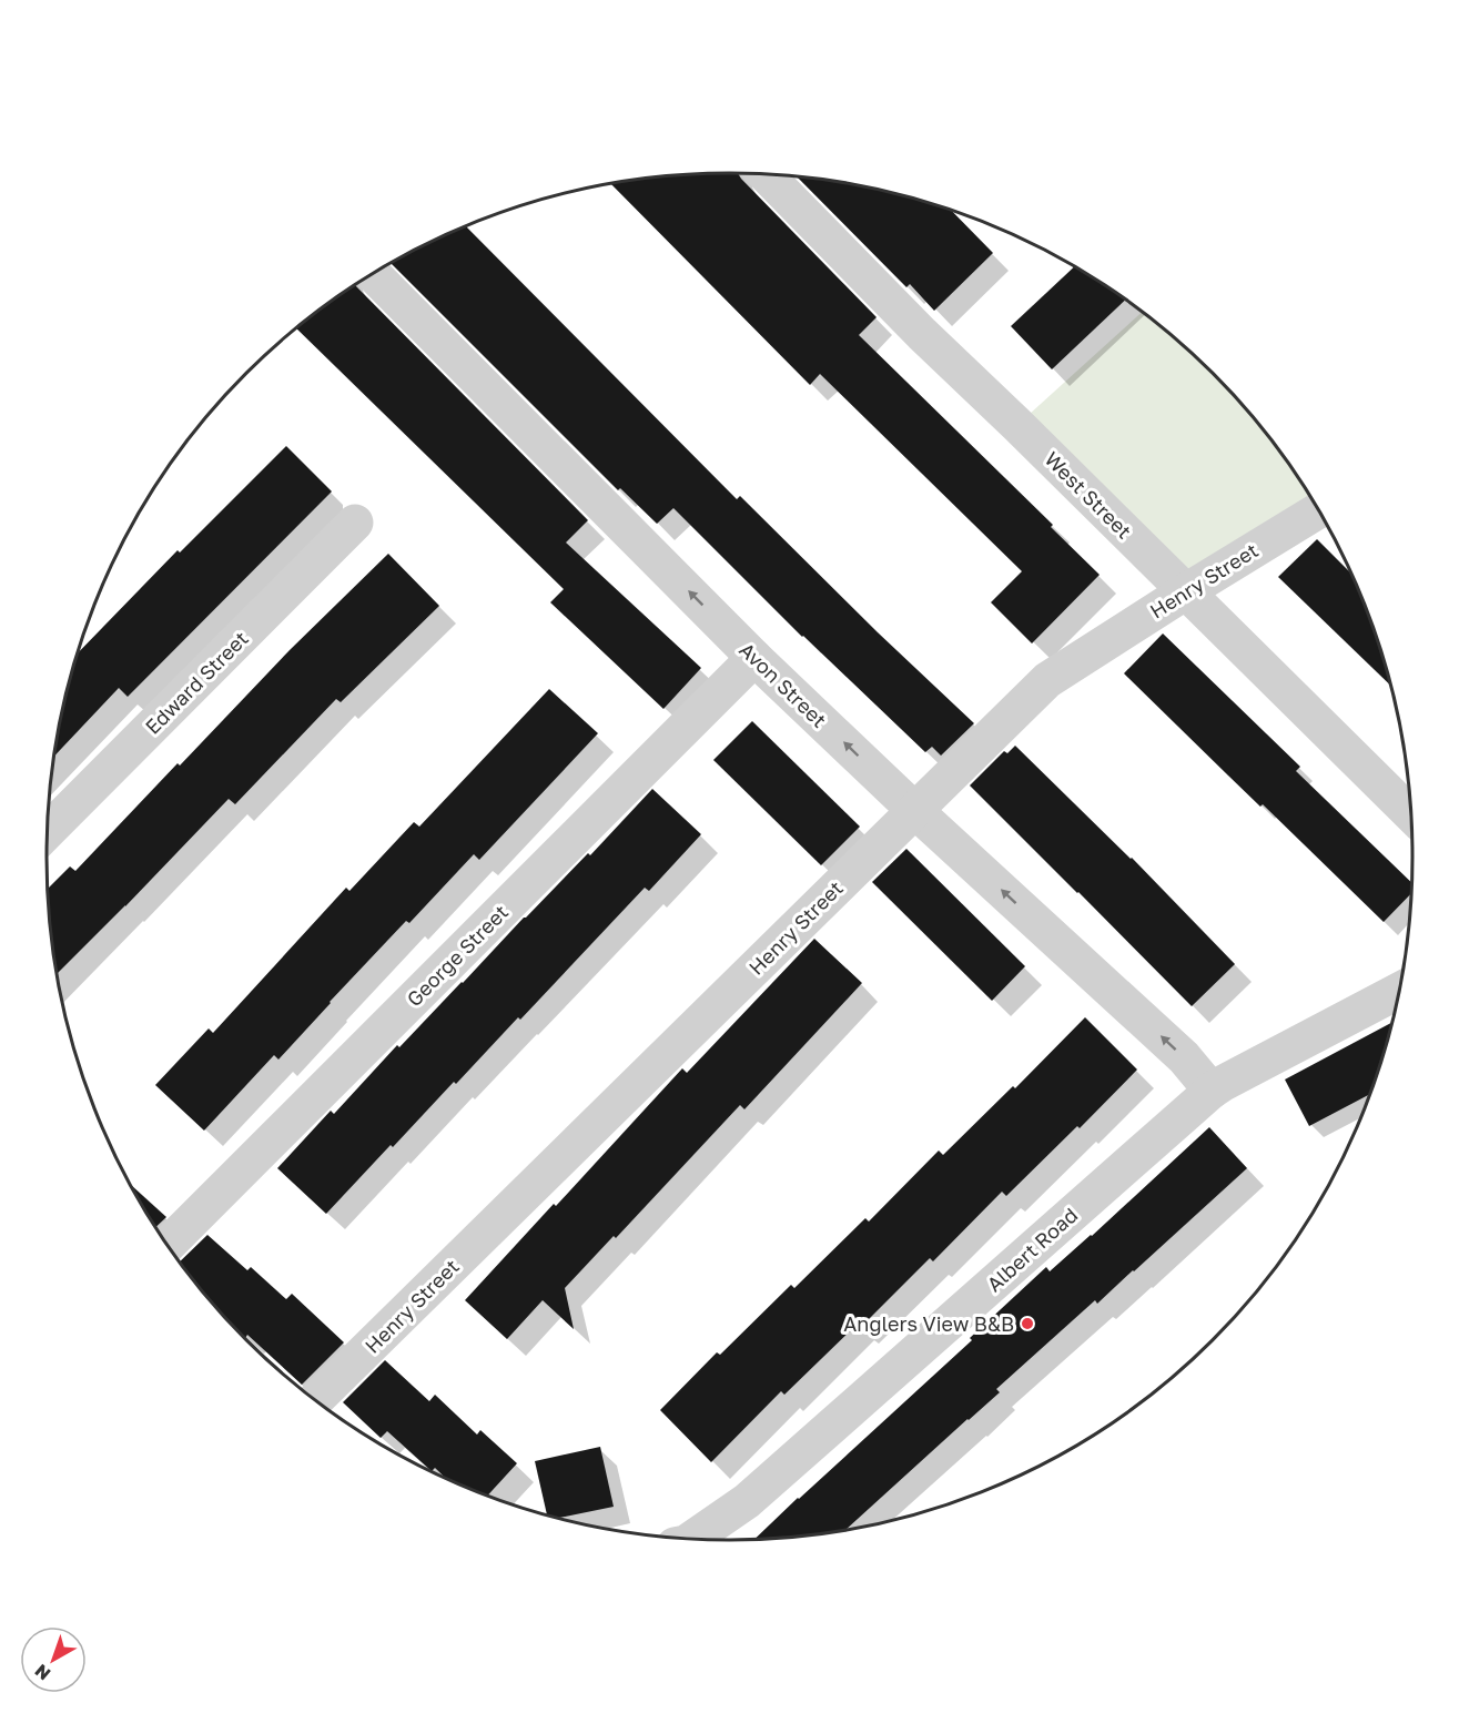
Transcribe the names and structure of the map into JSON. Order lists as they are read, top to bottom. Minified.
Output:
{"streets":{"street":["West Street","Henry Street","Edward Street","Avon Street","George Street","Albert Road"]},"crossings":[["West Street","Henry Street"],["Henry Street","Avon Street"],["Avon Street","George Street"],["Avon Street","Albert Road"]],"one_way":["Avon Street"],"places":["Anglers View B&B"],"north":"bottom left"}
